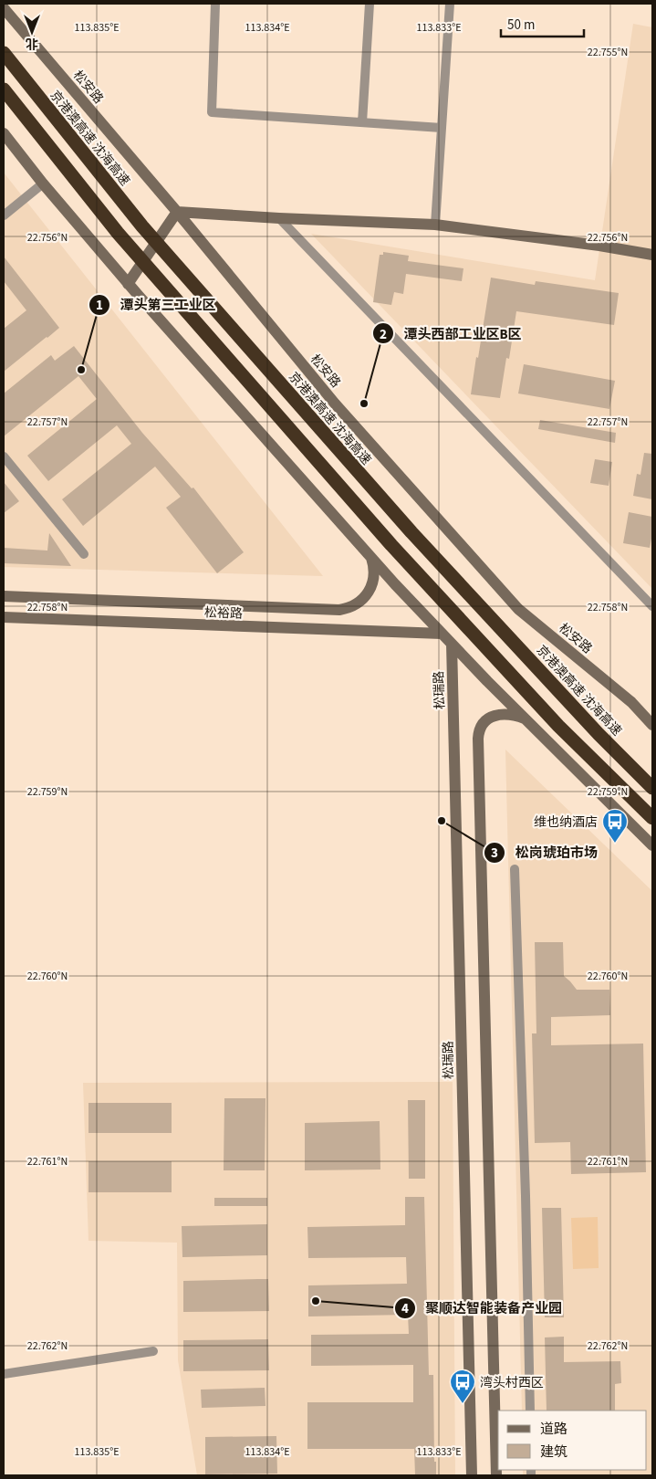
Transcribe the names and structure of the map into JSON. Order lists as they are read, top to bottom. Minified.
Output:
{"streets":{"highway":["京港澳高速 沈海高速"],"street":["松安路","松裕路","松瑞路"]},"places":{"other":["潭头第三工业区","潭头西部工业区B区","松岗琥珀市场","聚顺达智能装备产业园"],"bus stop":["维也纳酒店","湾头村西区"]},"legend":["道路","建筑"],"scale_bar":"50 m","north":"bottom","coordinates":["113.835°E","113.834°E","113.833°E","22.755°N","22.756°N","22.757°N","22.758°N","22.759°N","22.760°N","22.761°N","22.762°N"]}
